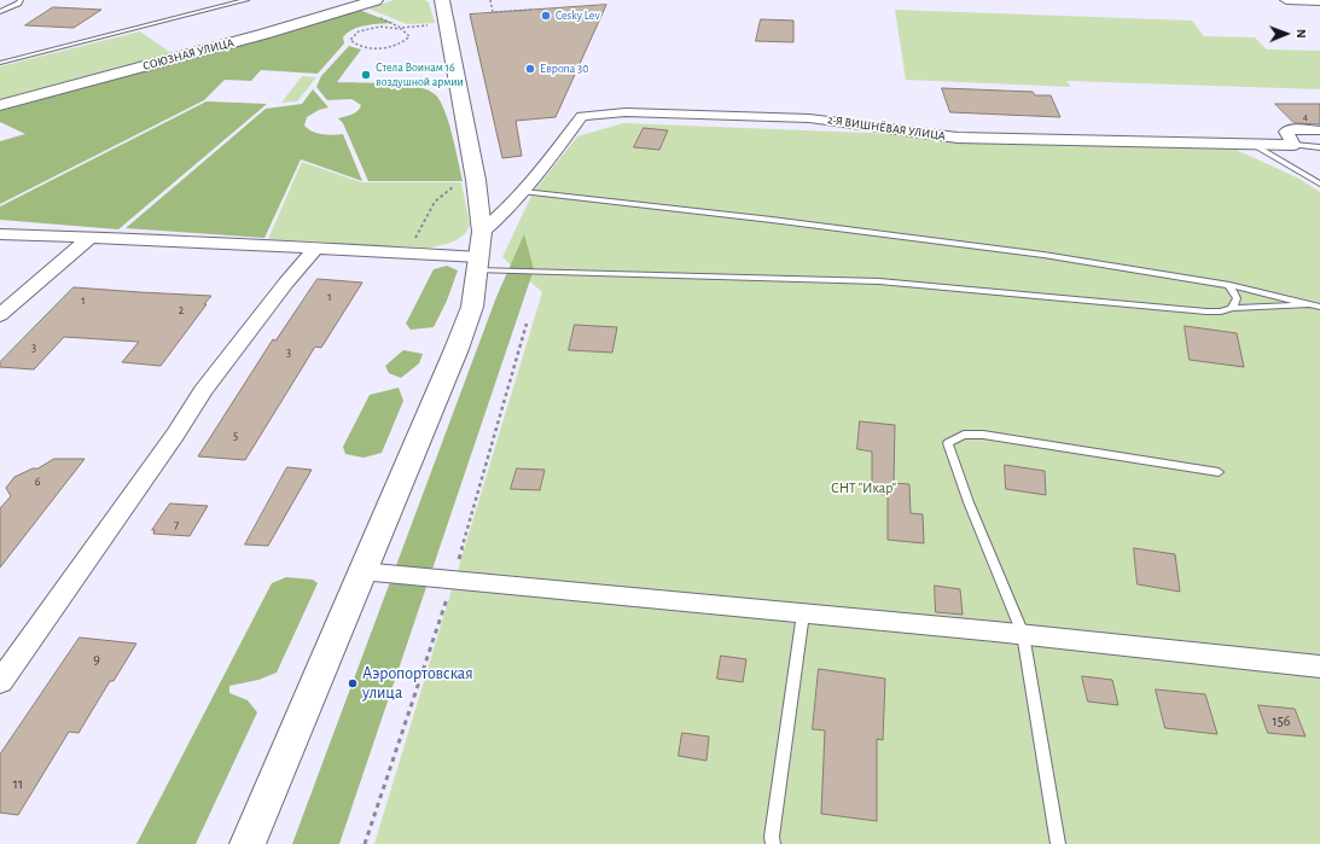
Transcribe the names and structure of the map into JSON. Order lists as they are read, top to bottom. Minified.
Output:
{"streets":{"main road":["СОЮЗНАЯ УЛИЦА"],"street":["2-Я ВИШНЁВАЯ УЛИЦА"]},"parks":["СНТ \"Икар\""],"places":["Cesky Lev","Европа 30","Стела Воинам 16 воздушной армии","Аэропортовская улица"],"house_numbers":["4","1","1","2","3","3","5","6","7","9","156","11"],"north":"right"}
